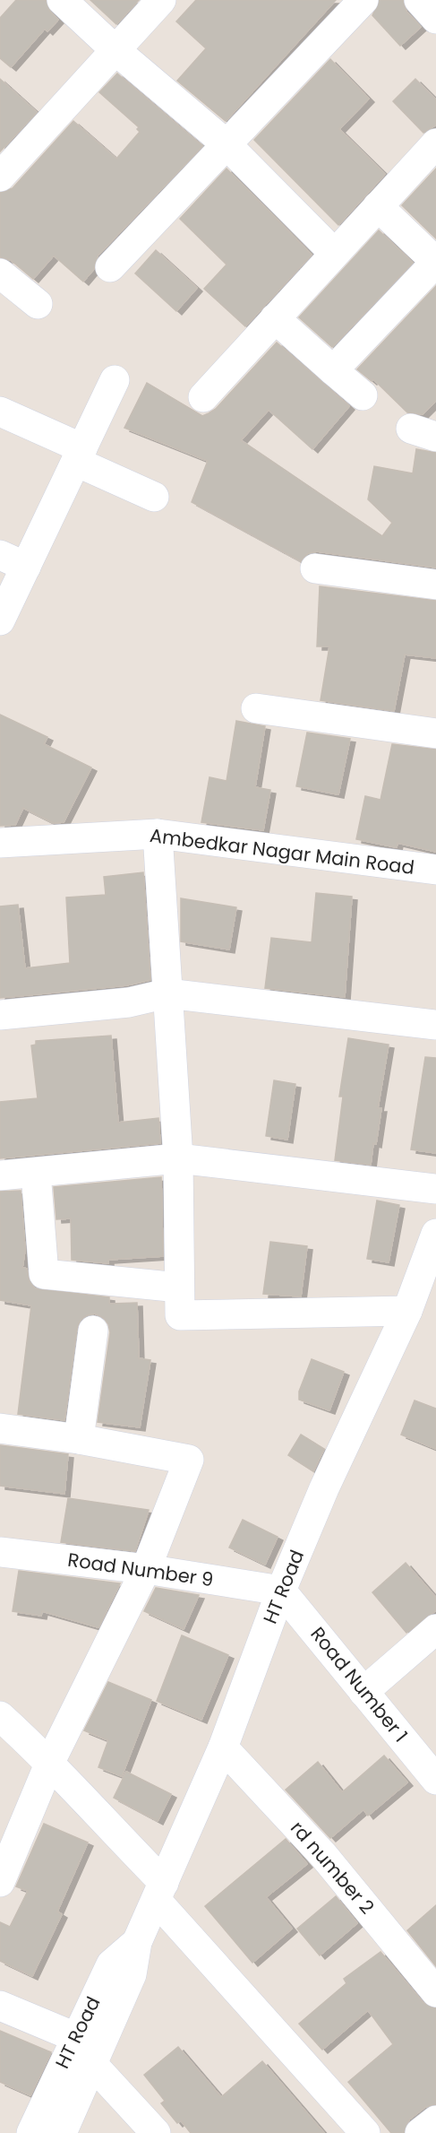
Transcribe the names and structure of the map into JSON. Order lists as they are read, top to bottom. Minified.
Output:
{"streets":{"street":["Ambedkar Nagar Main Road","Road Number 9","HT Road","Road Number 1","rd number 2"]},"crossings":[["Road Number 9","HT Road"],["Road Number 9","Road Number 1"],["HT Road","Road Number 1"],["HT Road","rd number 2"]]}
